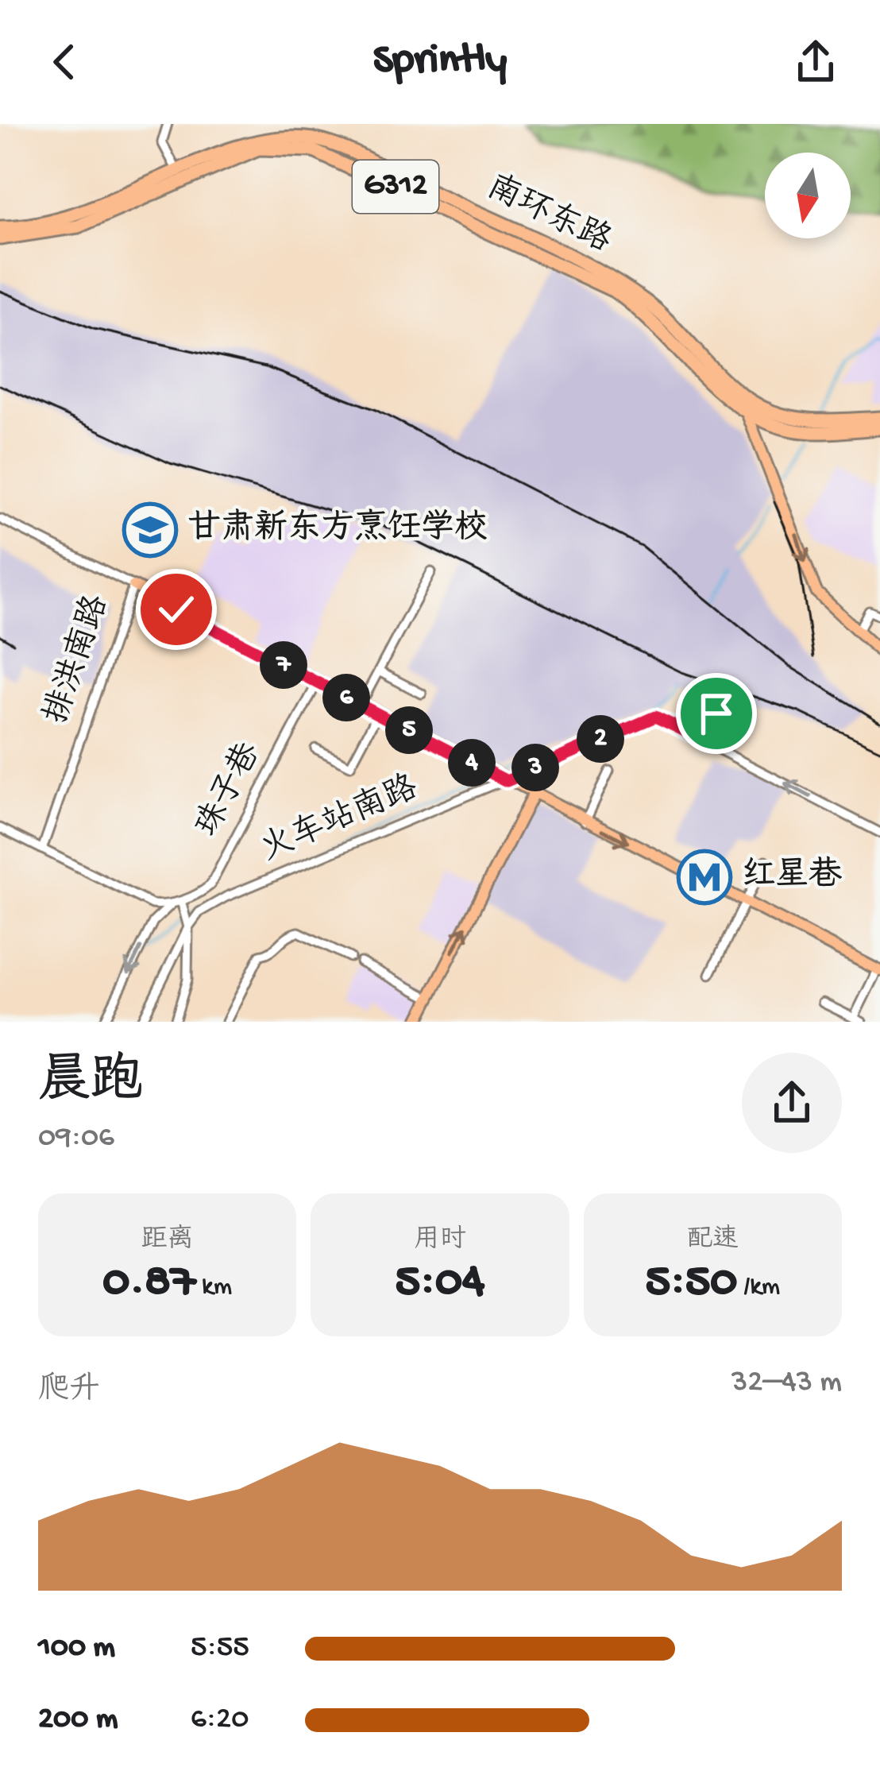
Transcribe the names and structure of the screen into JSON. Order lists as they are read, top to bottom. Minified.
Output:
{"streets":{"highway":["G312","南环东路"],"street":["排洪南路","珠子巷","火车站南路"]},"places":{"school or university":["甘肃新东方烹饪学校"],"metro station":["红星巷"]},"north":"bottom","page":{"header":"Sprintly","pins":["7","6","5","2","4","3"],"heading":["晨跑","09:06"],"stats":[["距离","0.87 km"],["用时","5:04"],["配速","5:50 /km"]],"chart":["爬升","32–43 m"],"list":[{"name":"100 m","note":"5:55"},{"name":"200 m","note":"6:20"}]}}
